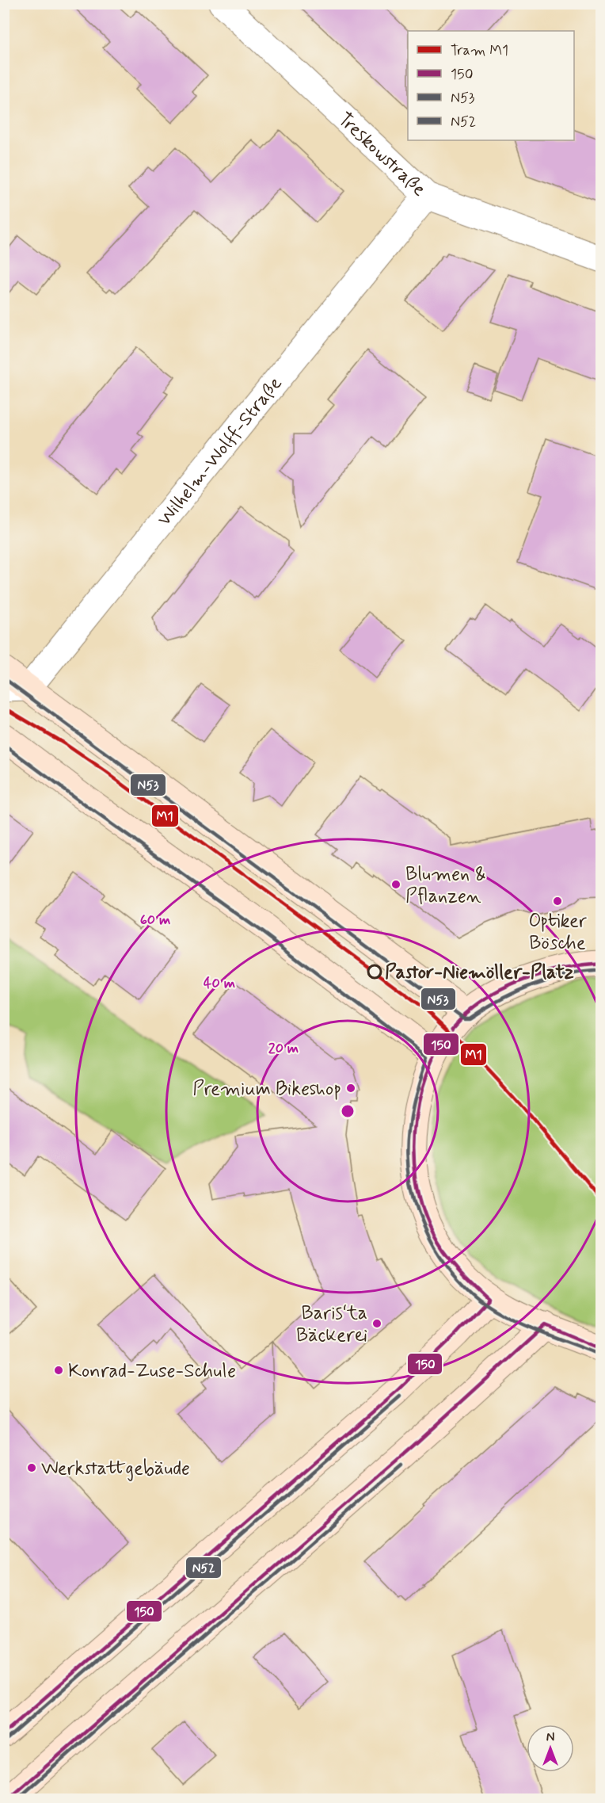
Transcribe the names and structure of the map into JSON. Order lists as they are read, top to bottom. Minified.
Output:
{"streets":{"street":["Treskowstraße","Wilhelm-Wolff-Straße"]},"crossings":[["Treskowstraße","Wilhelm-Wolff-Straße"]],"places":["Blumen & Pflanzen","Optiker Bösche","Pastor-Niemöller-Platz","Premium Bikeshop","Baris‘ta Bäckerei","Konrad-Zuse-Schule","Werkstattgebäude"],"lines":["transit line N53","tram line M1","transit line 150","transit line N52"],"legend":["Tram M1","150","N53","N52"],"north":"top","rings":["60 m","40 m","20 m"]}
